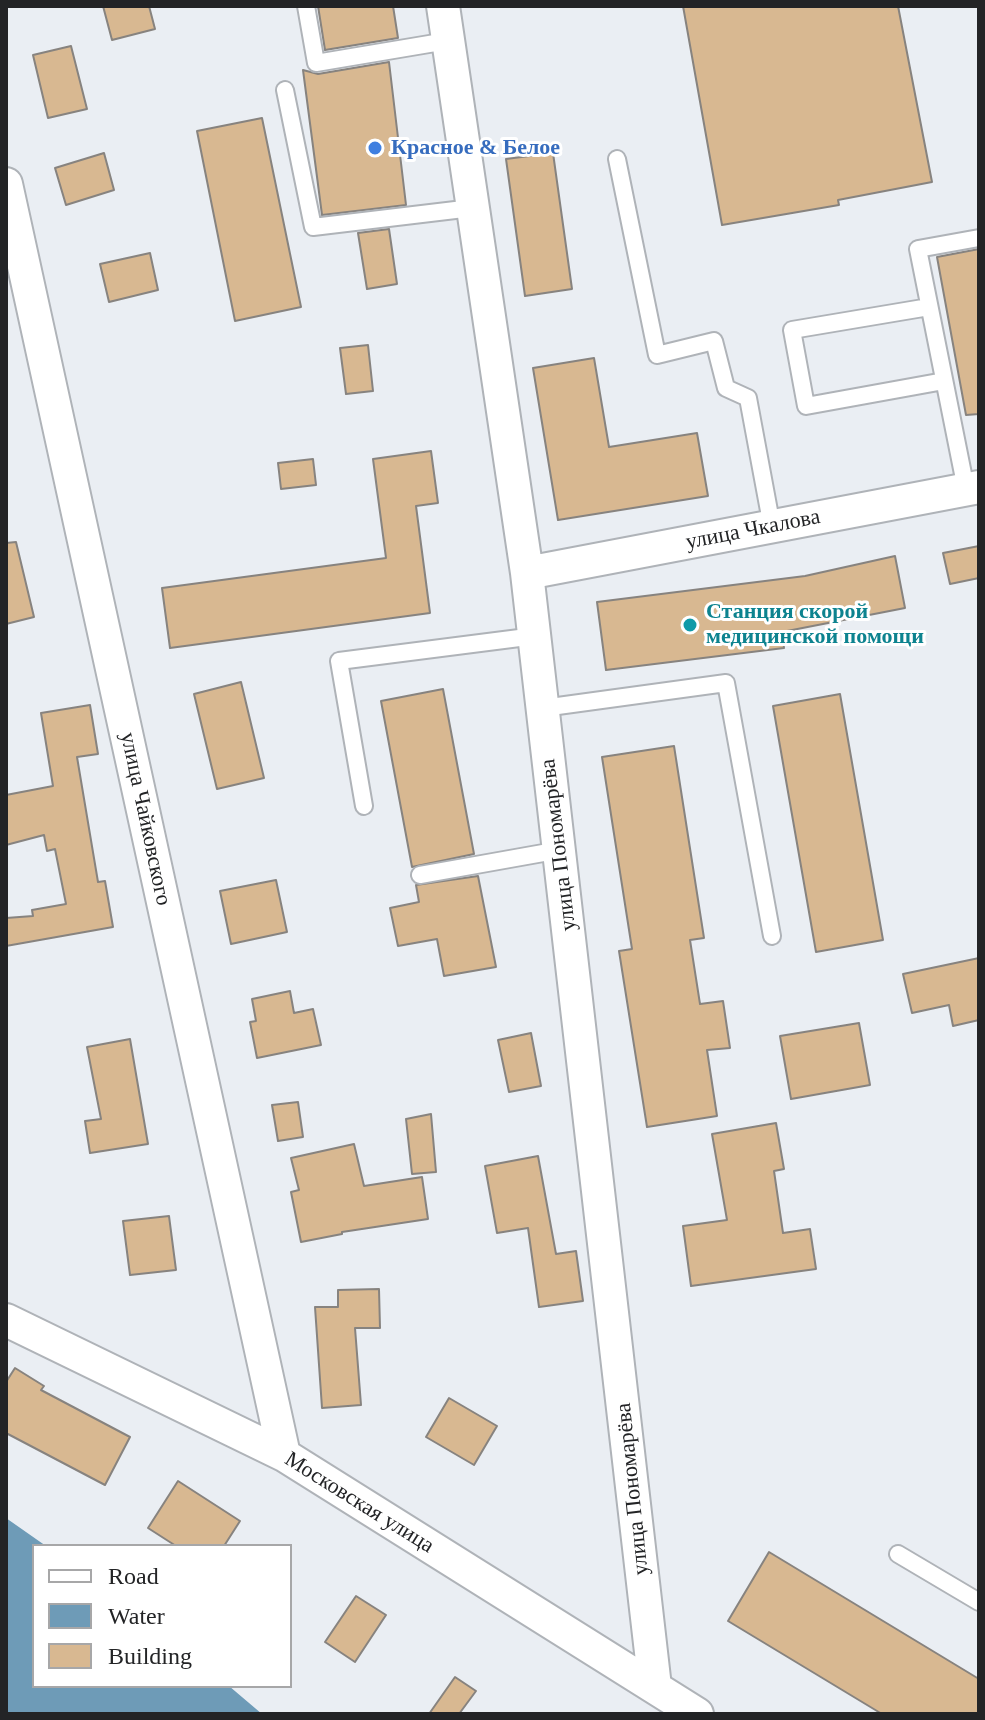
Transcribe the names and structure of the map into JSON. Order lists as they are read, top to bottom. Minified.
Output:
{"streets":{"street":["улица Чкалова","улица Чайковского","улица Пономарёва","Московская улица"]},"crossings":[["улица Чкалова","улица Пономарёва"],["улица Чайковского","Московская улица"],["улица Пономарёва","Московская улица"]],"places":["Красное & Белое","Станция скорой медицинской помощи"],"legend":["Road","Water","Building"]}
